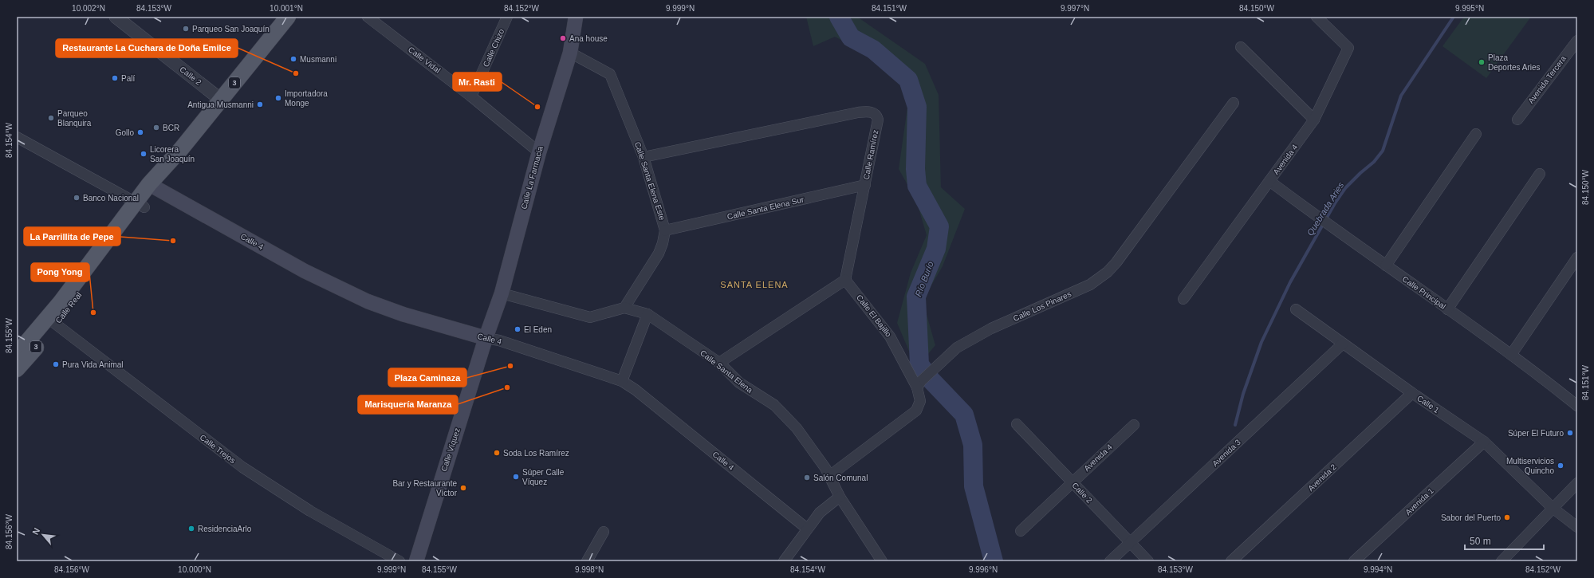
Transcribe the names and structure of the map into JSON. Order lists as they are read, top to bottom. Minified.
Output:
{"streets":{"main road":["3","Calle La Farmacia","Calle 4","Calle Real","Calle Víquez"],"street":["Calle Chizo","Calle Vidal","Calle 2","Avenida Tercera","Calle Ramírez","Avenida 4","Calle Santa Elena Este","Calle Santa Elena Sur","Calle Principal","Calle Los Pinares","Calle El Bajillo","Calle Santa Elena","Calle 1","Calle Trejos","Avenida 3","Avenida 2","Avenida 1"]},"crossings":[["Calle Chizo","Calle Vidal"],["Calle Vidal","Calle La Farmacia"],["Calle 2","Avenida 4"],["Calle 2","Calle Real"],["Calle 2","Avenida 3"],["Calle Ramírez","Calle Santa Elena Este"],["Calle Ramírez","Calle Santa Elena Sur"],["Calle Ramírez","Calle El Bajillo"],["Avenida 4","Calle Principal"],["Calle La Farmacia","Calle Santa Elena Este"],["Calle La Farmacia","Calle 4"],["Calle La Farmacia","Calle Víquez"],["Calle Santa Elena Este","Calle Santa Elena Sur"],["Calle Santa Elena Este","Calle Santa Elena"],["Calle 4","Calle Real"],["Calle 4","Calle Víquez"],["Calle Los Pinares","Calle El Bajillo"],["Calle Real","Calle Trejos"],["Calle 1","Avenida 3"],["Calle 1","Avenida 2"],["Calle 1","Avenida 1"]],"districts":["SANTA ELENA"],"water":["Quebrada Aries","Río Burío"],"places":["Parqueo San Joaquín","Ana house","Musmanni","Plaza Deportes Aries","Restaurante La Cuchara de Doña Emilce","Palí","Importadora Monge","Antigua Musmanni","Mr. Rasti","Parqueo Blanquira","BCR","Gollo","Licorera San Joaquín","Banco Nacional","La Parrillita de Pepe","Pong Yong","El Eden","Pura Vida Animal","Plaza Caminaza","Marisquería Maranza","Súper El Futuro","Soda Los Ramírez","Multiservicios Quincho","Súper Calle Víquez","Salón Comunal","Bar y Restaurante Víctor","Sabor del Puerto","ResidenciaArlo"],"scale_bar":"50 m","north":"top left","coordinates":["10.002°N","84.153°W","10.001°N","84.152°W","9.999°N","84.151°W","9.997°N","84.150°W","9.995°N","84.154°W","84.155°W","84.156°W","10.000°N","9.998°N","9.996°N","9.994°N"]}
